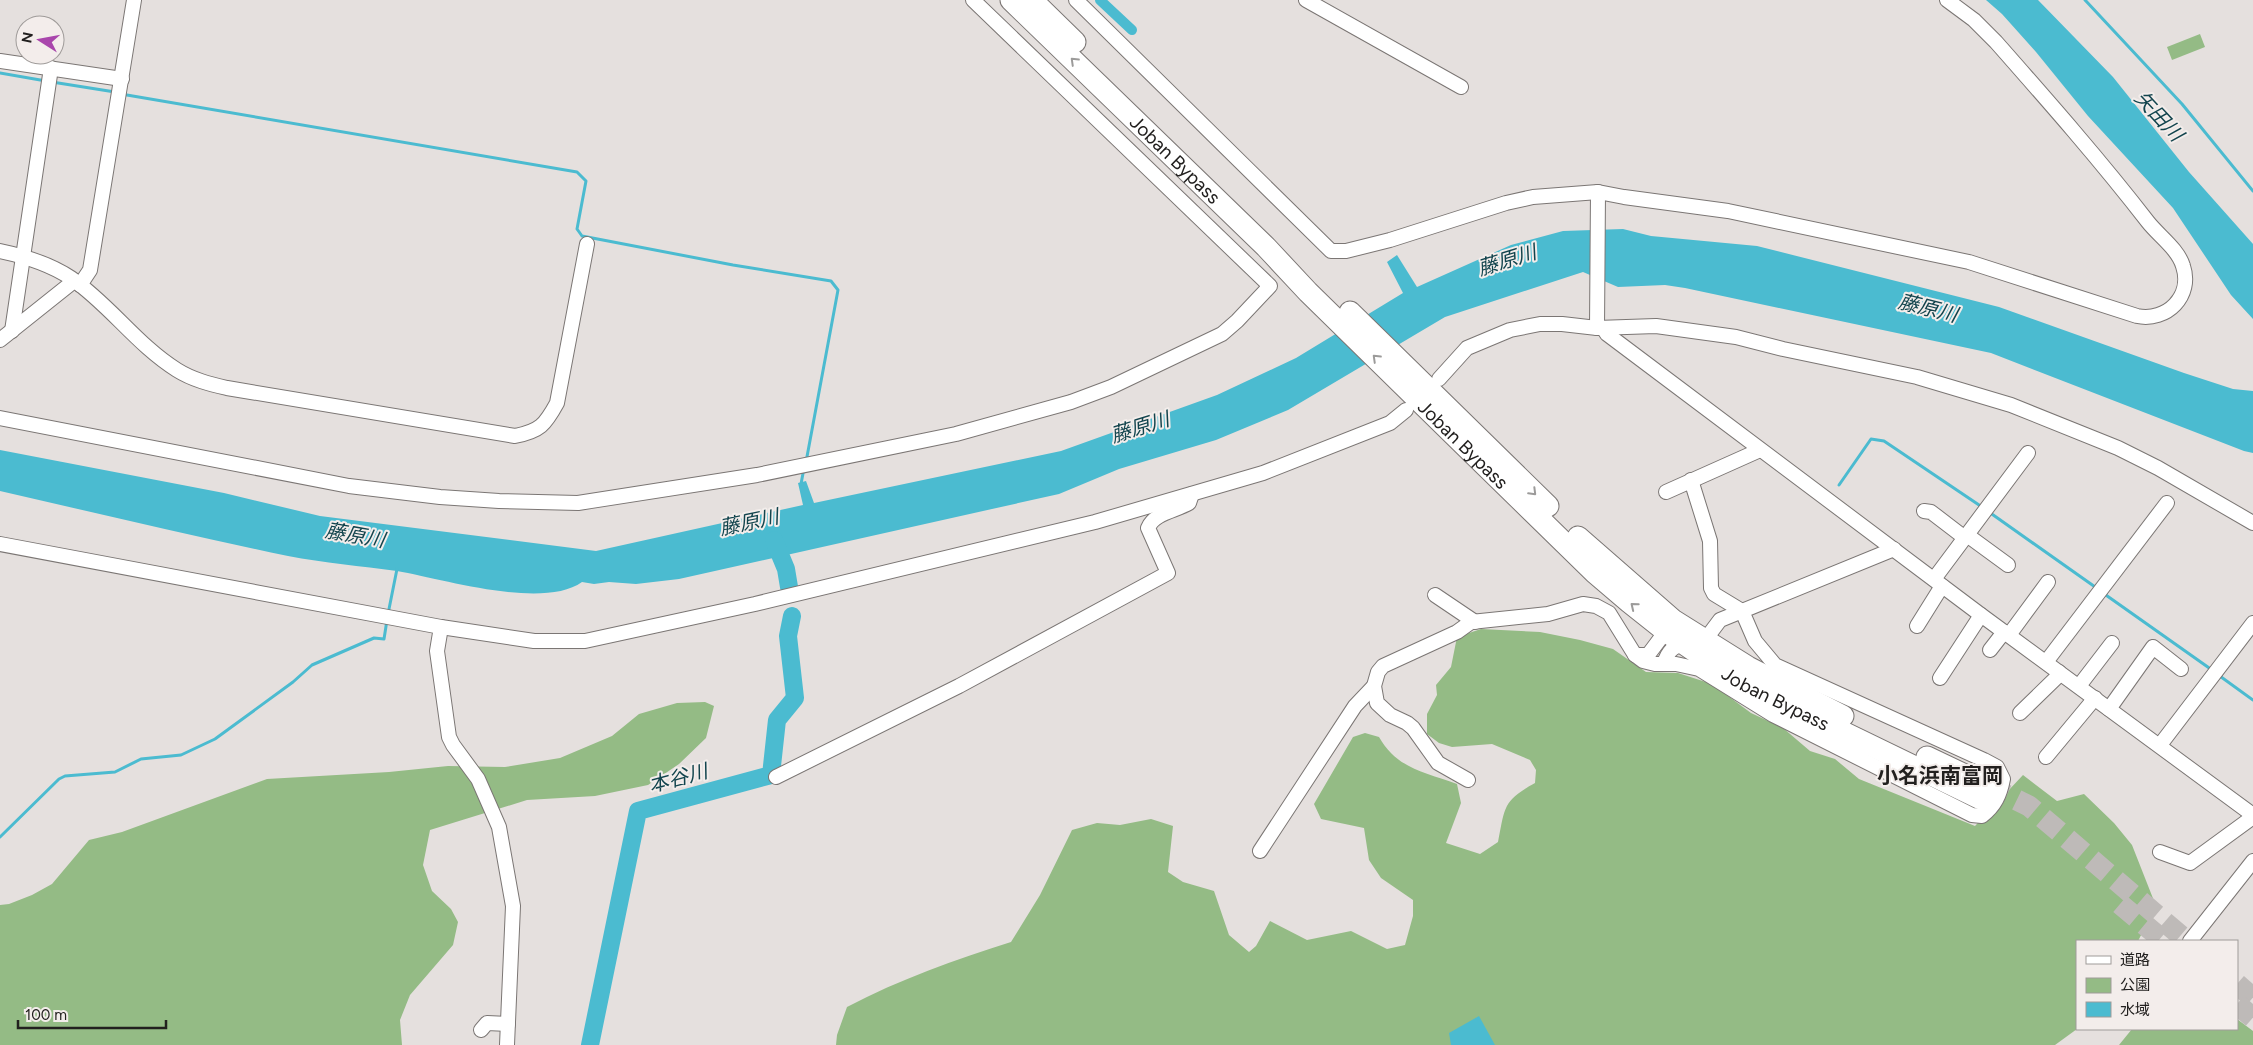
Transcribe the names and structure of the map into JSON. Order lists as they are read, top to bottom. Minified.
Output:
{"streets":{"highway":["Joban Bypass"]},"districts":["小名浜南富岡"],"water":["矢田川","藤原川","本谷川"],"legend":["道路","公園","水域"],"scale_bar":"100 m","north":"left"}
